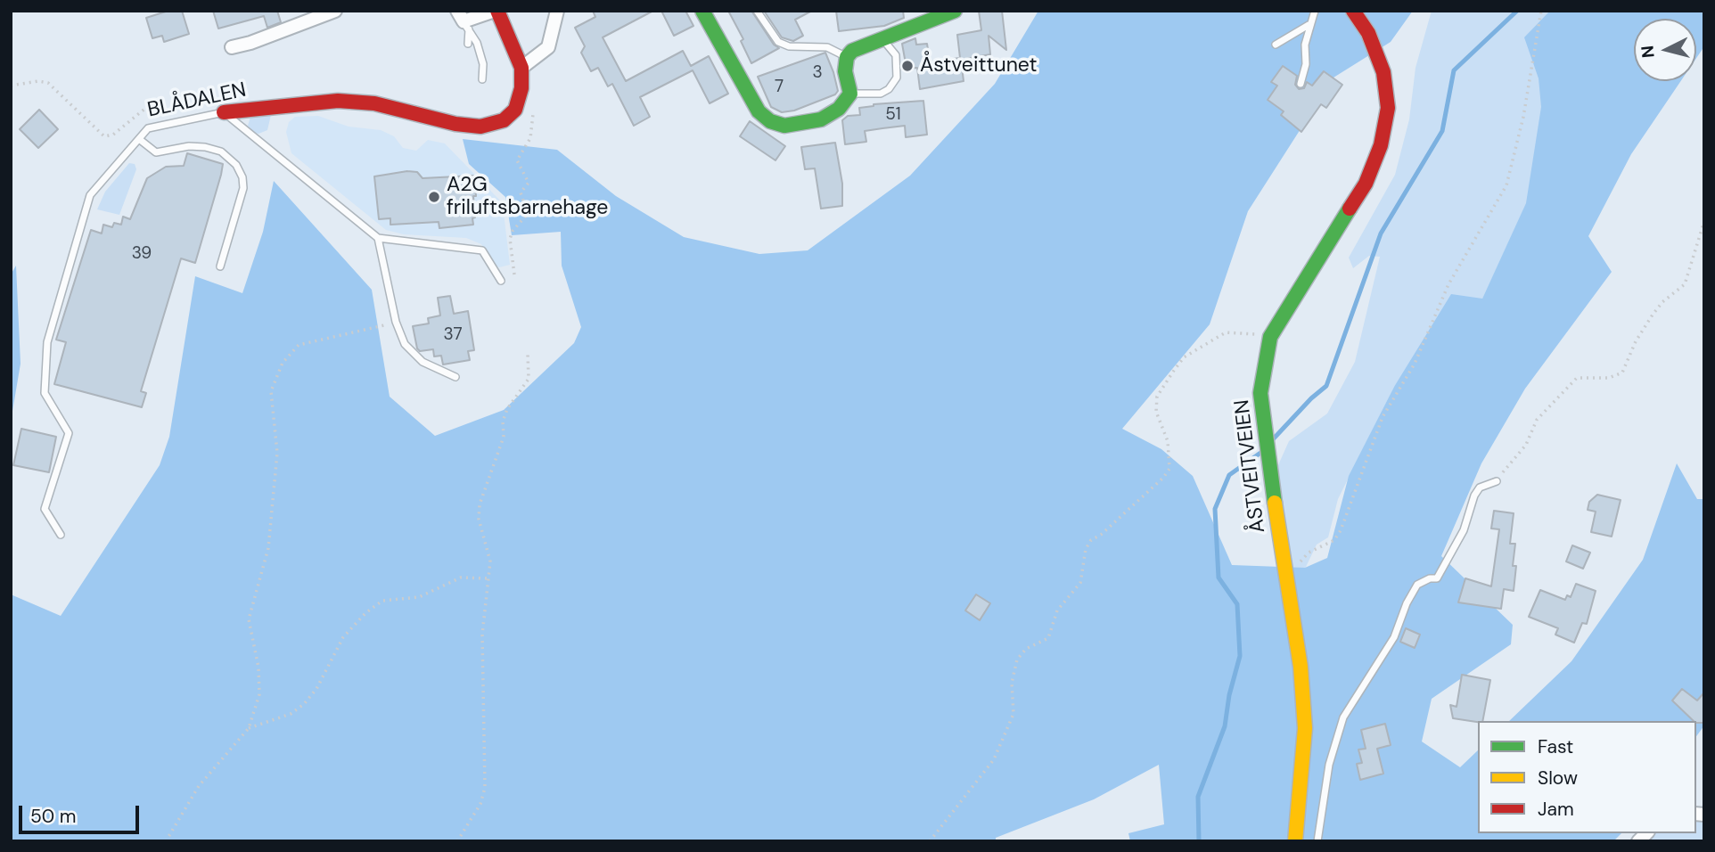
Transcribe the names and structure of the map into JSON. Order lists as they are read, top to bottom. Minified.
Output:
{"streets":{"street":["BLÅDALEN","ÅSTVEITVEIEN"]},"places":["Åstveittunet","A2G friluftsbarnehage"],"house_numbers":["3","7","51","39","37"],"legend":["Fast","Slow","Jam"],"scale_bar":"50 m","north":"left"}
